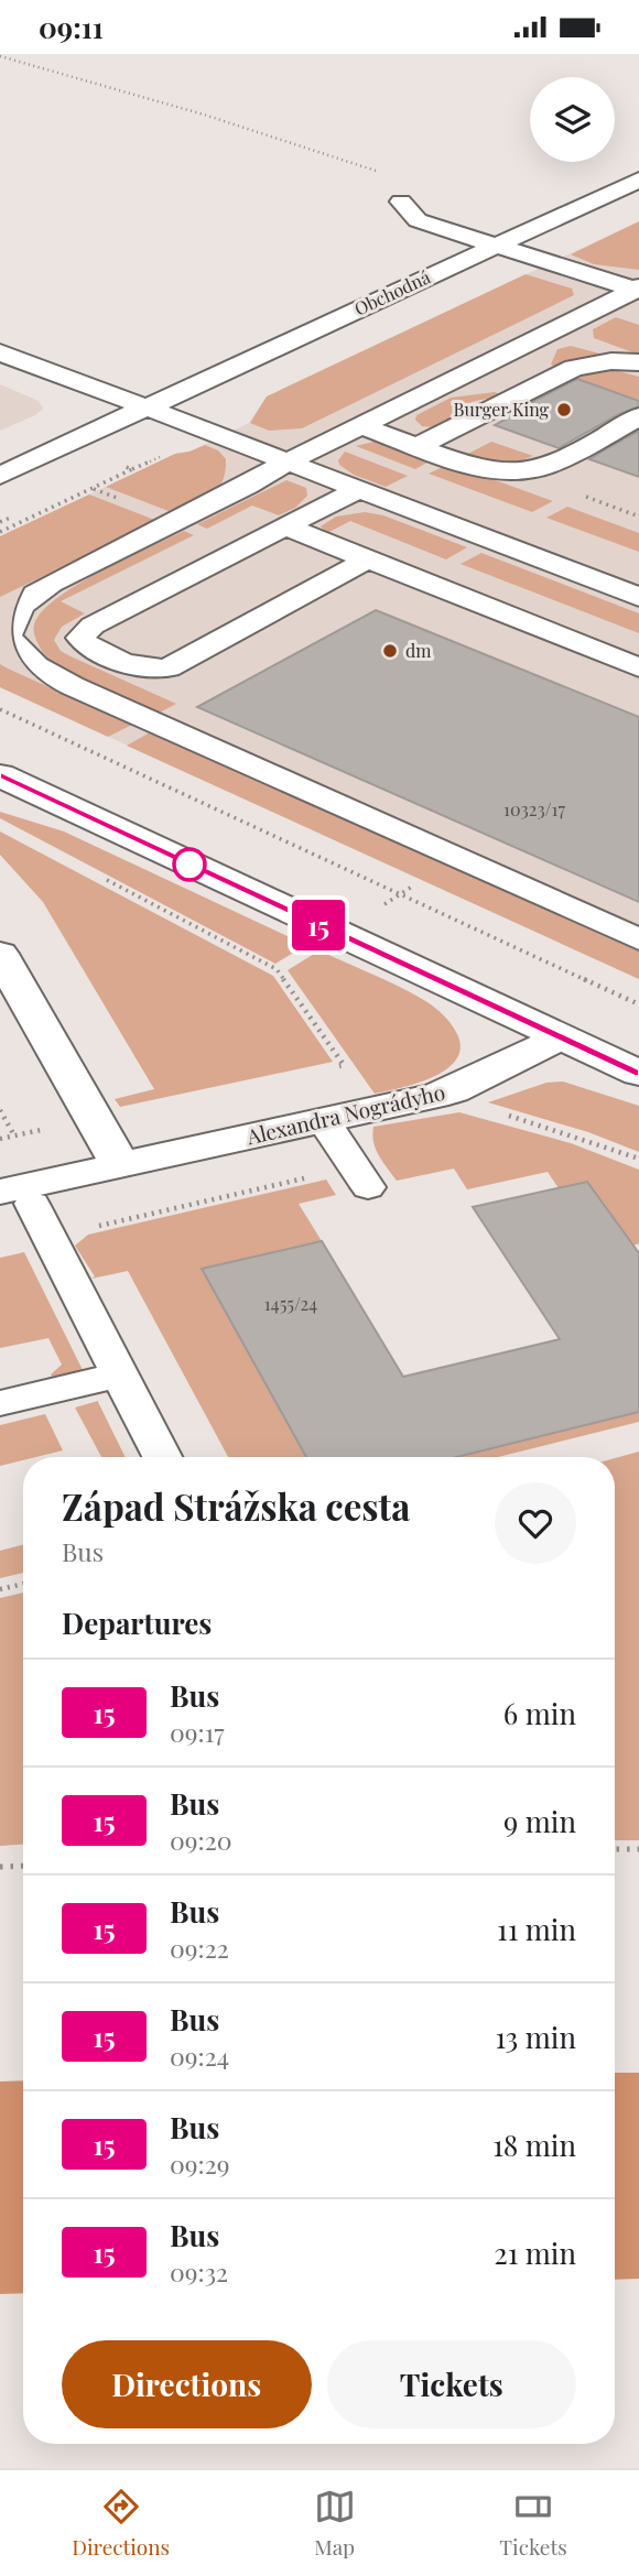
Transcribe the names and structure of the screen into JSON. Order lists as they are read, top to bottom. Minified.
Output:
{"streets":{"street":["Alexandra Nográdyho"],"lane":["Obchodná"]},"places":["Burger King","dm"],"lines":["bus line 15"],"house_numbers":["10323/17","1455/24"],"page":{"status":"09:11","on_map":"15","heading":[["Západ Strážska cesta","Bus"],"Departures"],"list":[{"mark":"15","name":"Bus","note":"09:17","value":"6 min"},{"mark":"15","name":"Bus","note":"09:20","value":"9 min"},{"mark":"15","name":"Bus","note":"09:22","value":"11 min"},{"mark":"15","name":"Bus","note":"09:24","value":"13 min"},{"mark":"15","name":"Bus","note":"09:29","value":"18 min"},{"mark":"15","name":"Bus","note":"09:32","value":"21 min"}],"buttons":["Directions","Tickets"],"tabs":["Directions","Map","Tickets"]}}
